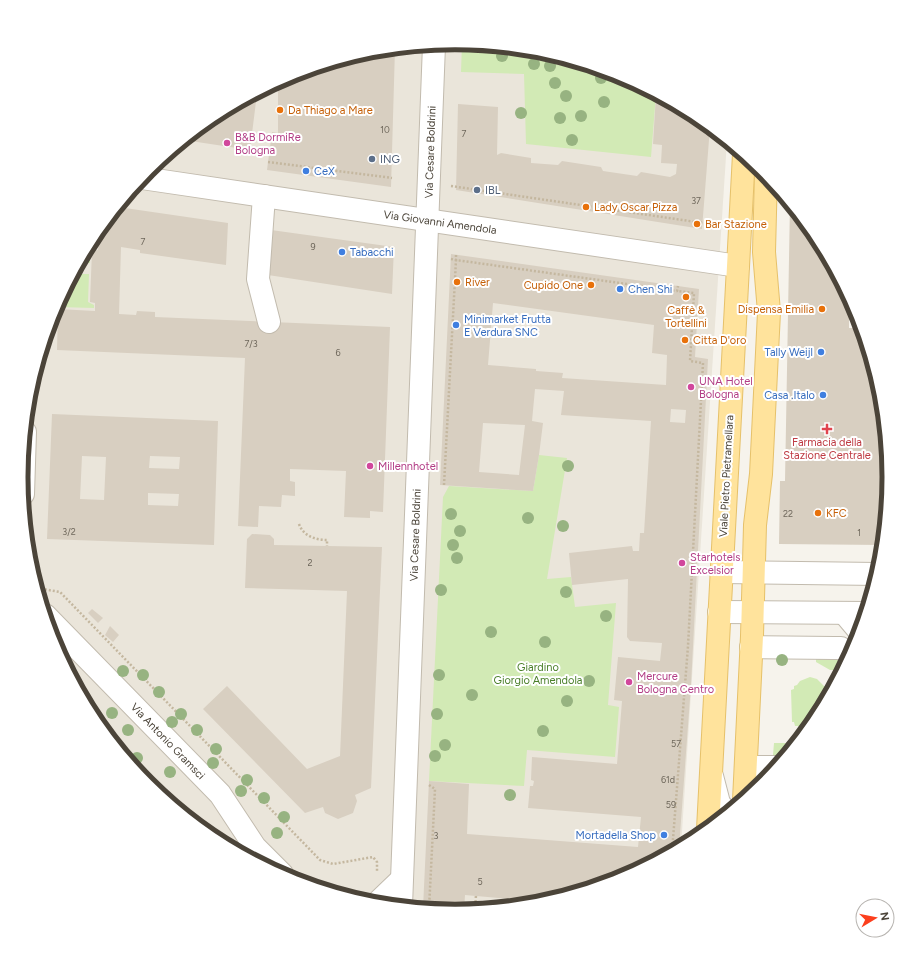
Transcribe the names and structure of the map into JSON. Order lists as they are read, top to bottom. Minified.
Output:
{"streets":{"main road":["Viale Pietro Pietramellara"],"street":["Via Cesare Boldrini","Via Giovanni Amendola","Via Antonio Gramsci"]},"crossings":[["Via Cesare Boldrini","Via Giovanni Amendola"],["Via Giovanni Amendola","Viale Pietro Pietramellara"]],"parks":["Giardino Giorgio Amendola"],"places":{"other":["Da Thiago a Mare","B&B DormiRe Bologna","ING","CeX","IBL","Lady Oscar Pizza","Bar Stazione","Tabacchi","River","Cupido One","Chen Shi","Caffè & Tortellini","Dispensa Emilia","Minimarket Frutta E Verdura SNC","Citta D'oro","Tally Weijl","UNA Hotel Bologna","Casa .Italo","Millennhotel","KFC","Starhotels Excelsior","Mercure Bologna Centro","Mortadella Shop"],"health":["Farmacia della Stazione Centrale"]},"house_numbers":["10","7","37","7","9","7/3","6","22","3/2","1","2","57","61d","59","3","5"],"north":"right"}
